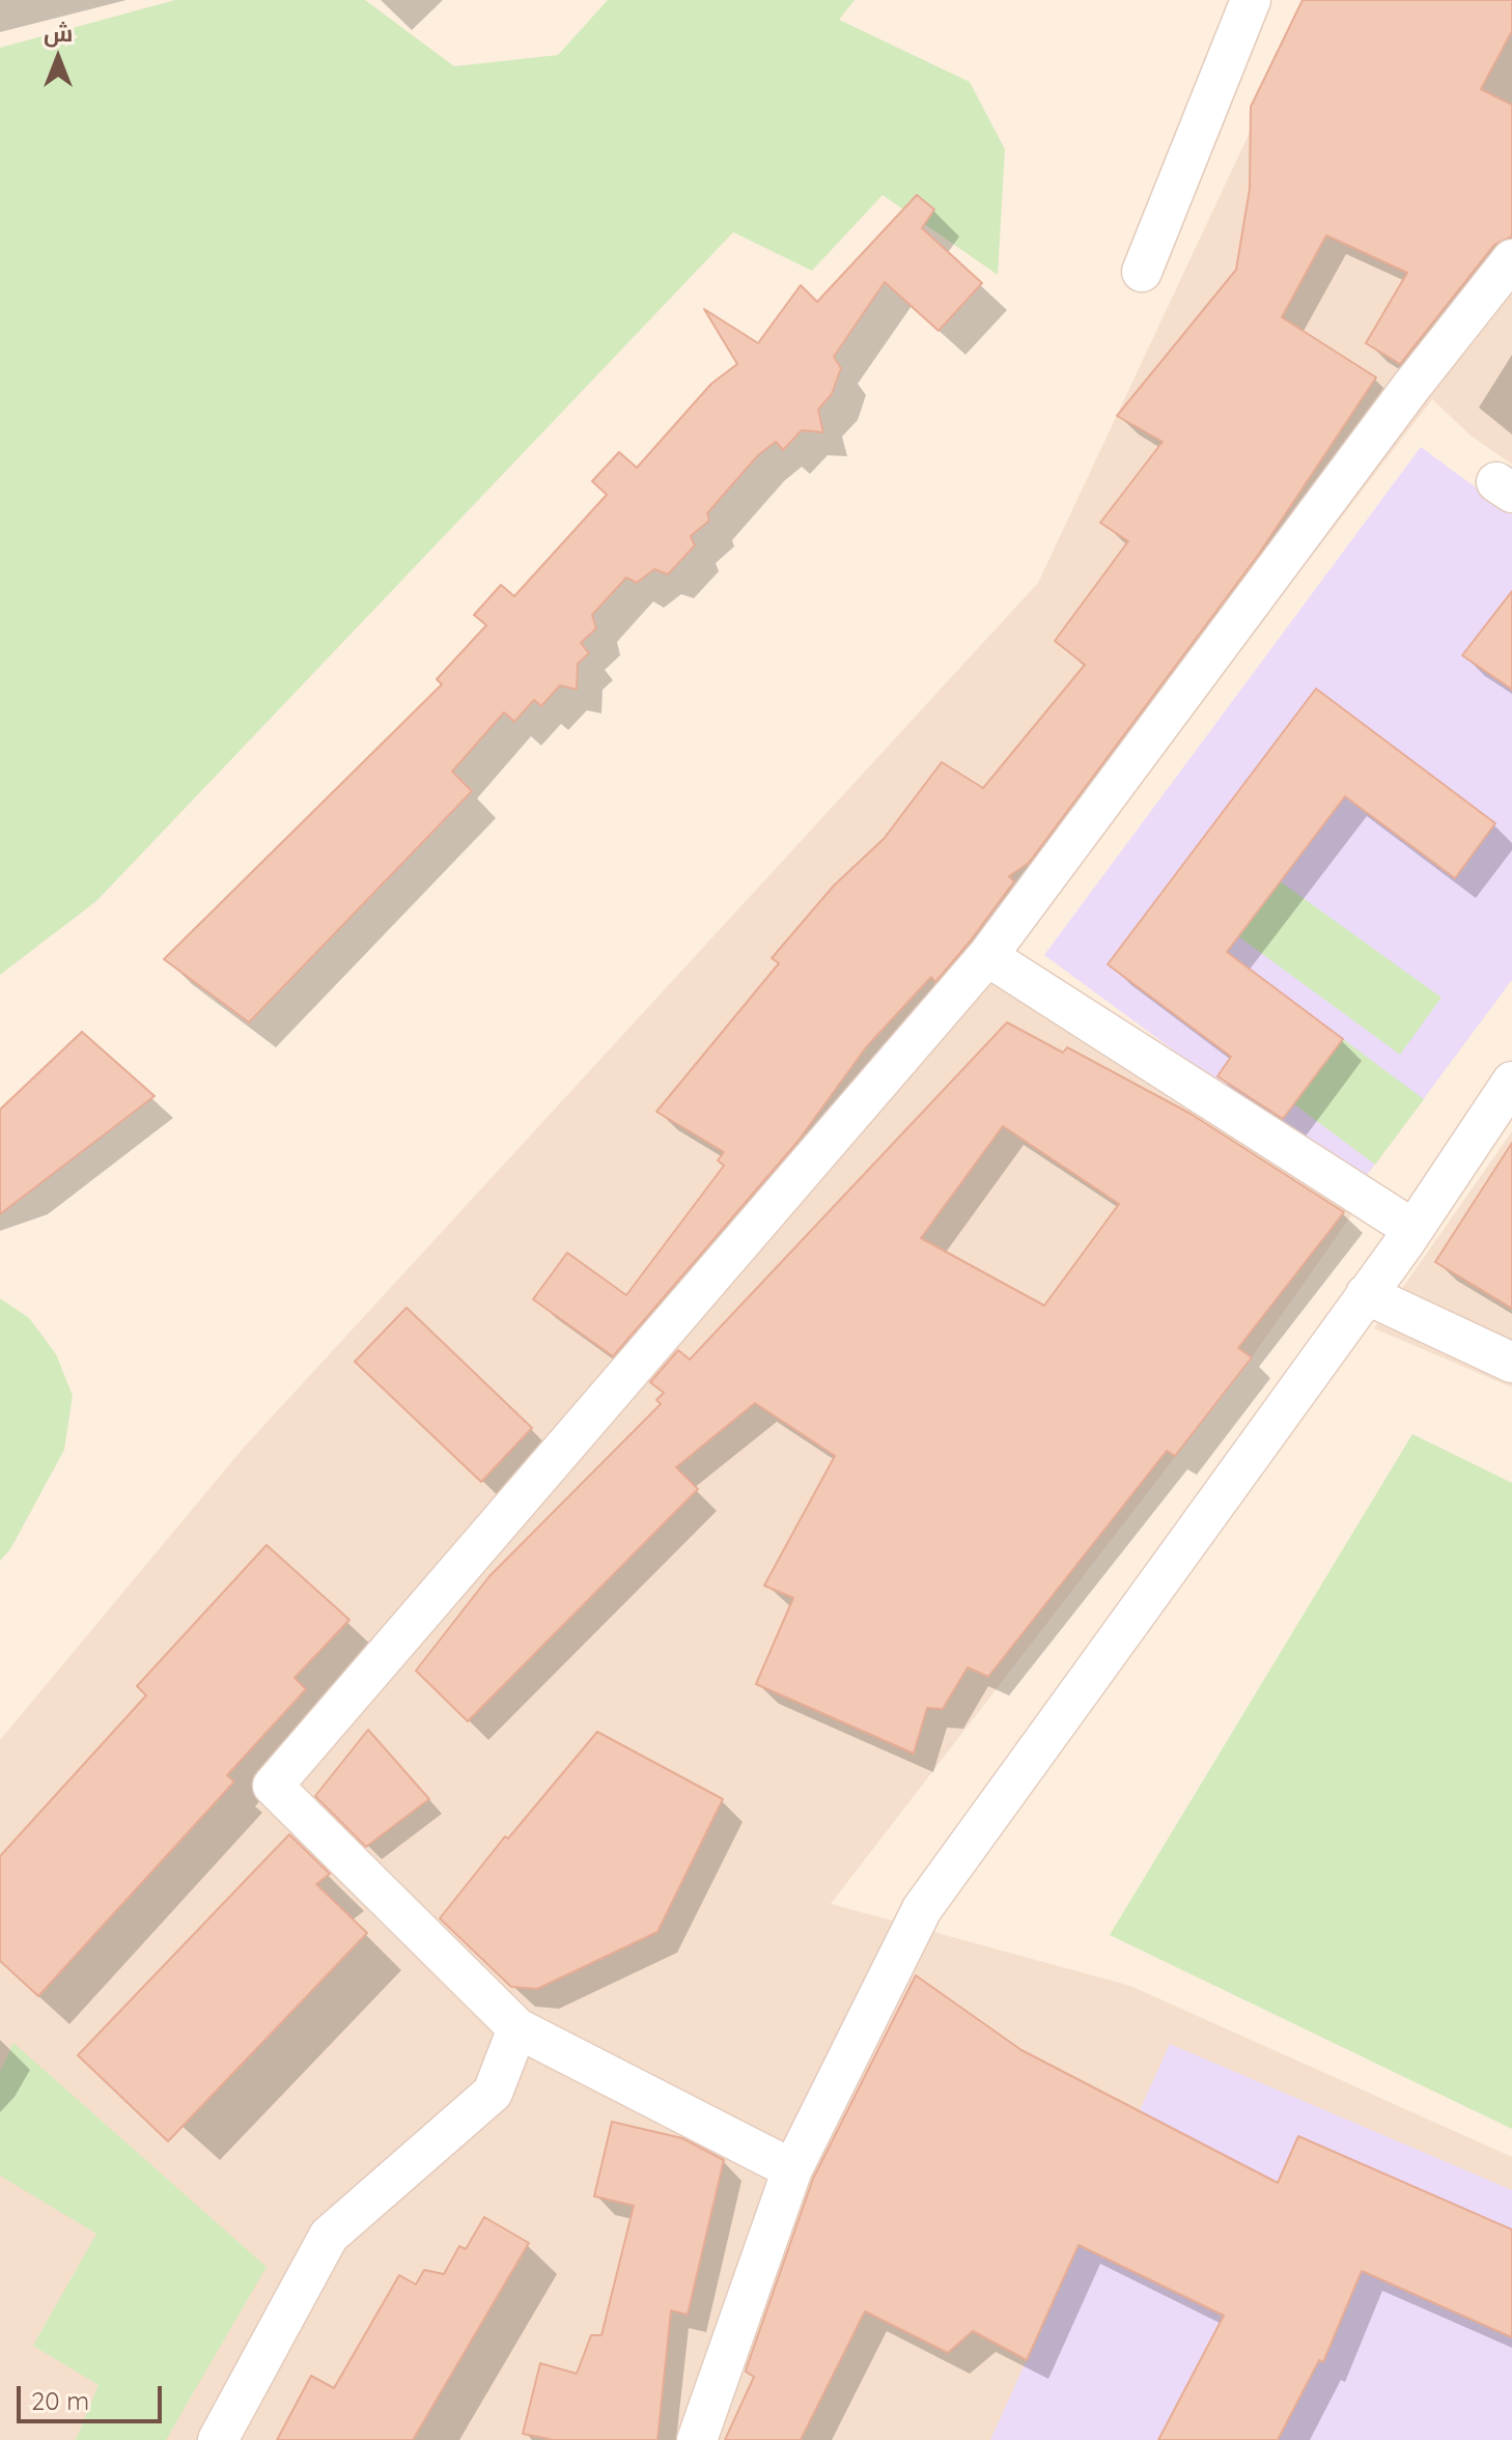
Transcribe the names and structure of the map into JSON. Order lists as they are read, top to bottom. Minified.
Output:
{"scale_bar":"20 m","north":"top"}
